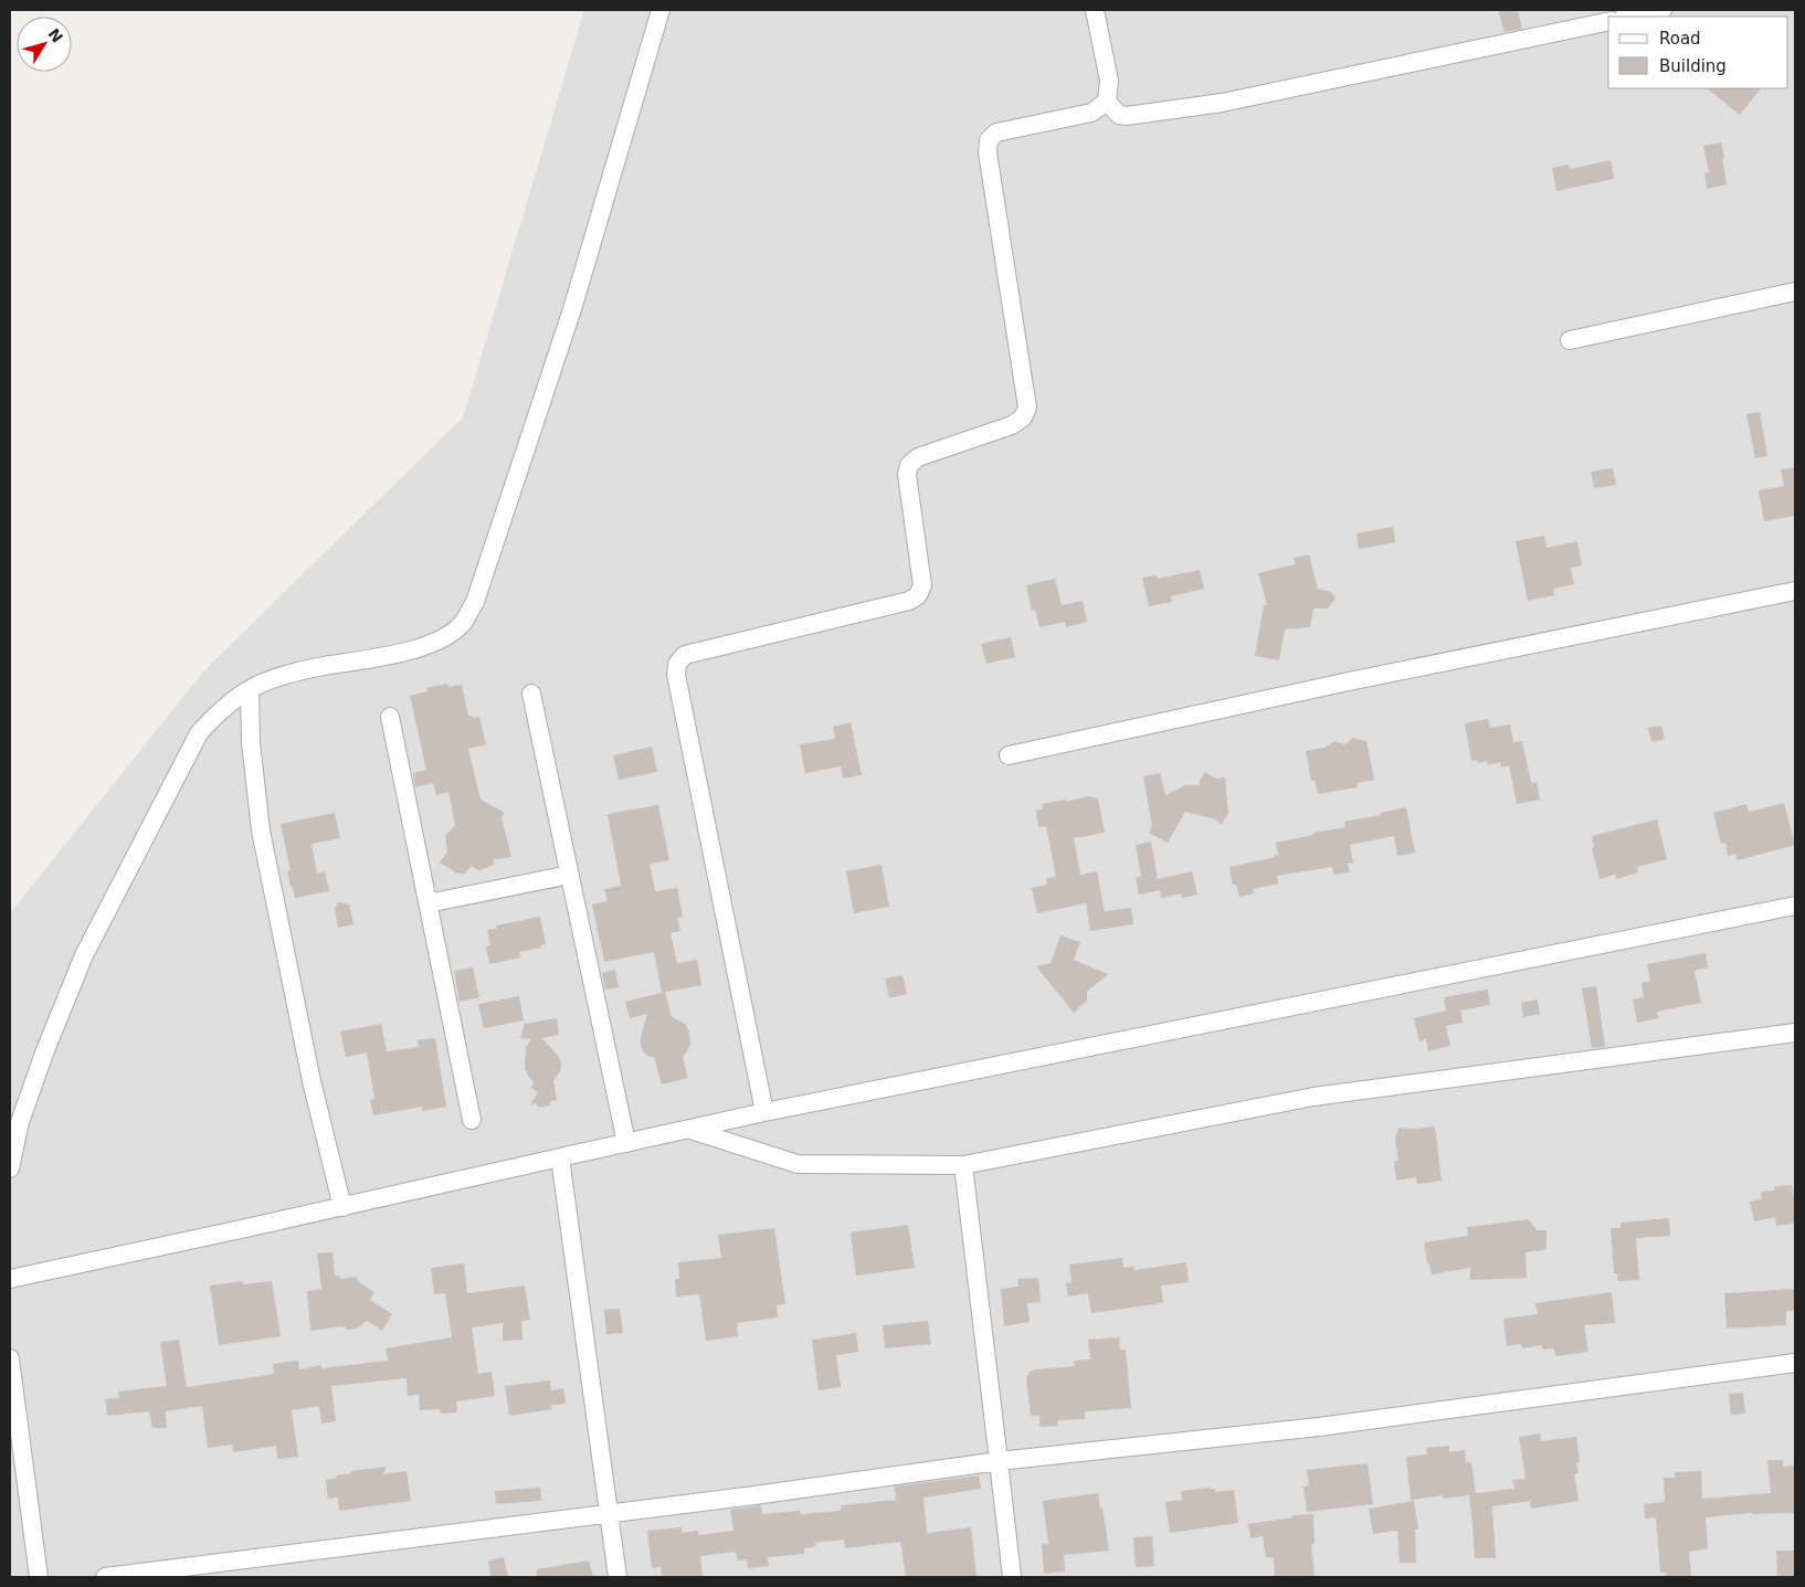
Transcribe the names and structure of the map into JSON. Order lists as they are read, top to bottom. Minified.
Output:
{"legend":["Road","Building"],"north":"top right"}
